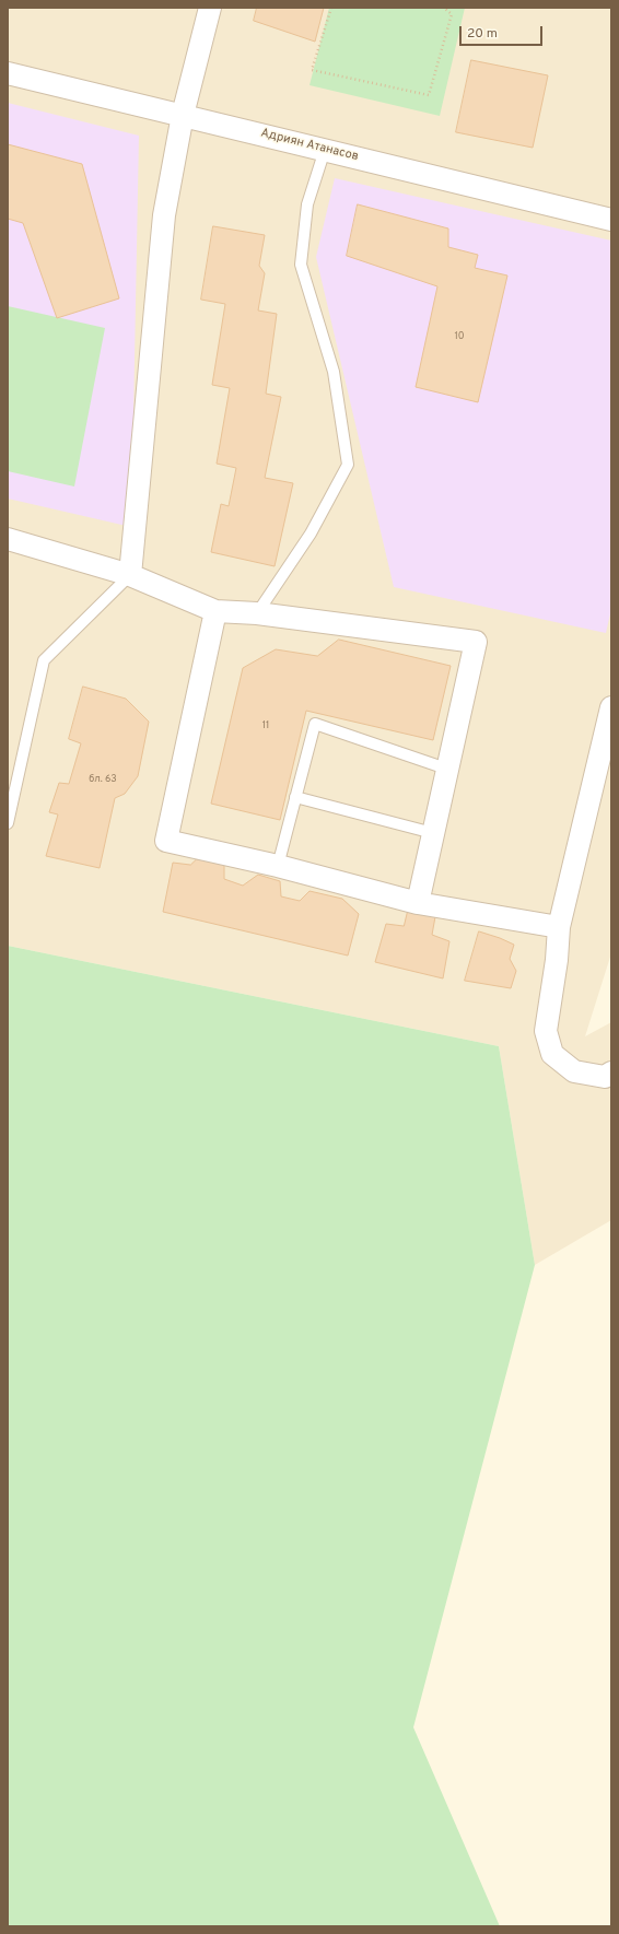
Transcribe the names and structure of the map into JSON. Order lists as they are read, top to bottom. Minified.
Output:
{"streets":{"street":["Адриян Атанасов"]},"house_numbers":["10","11","бл. 63"],"scale_bar":"20 m"}
